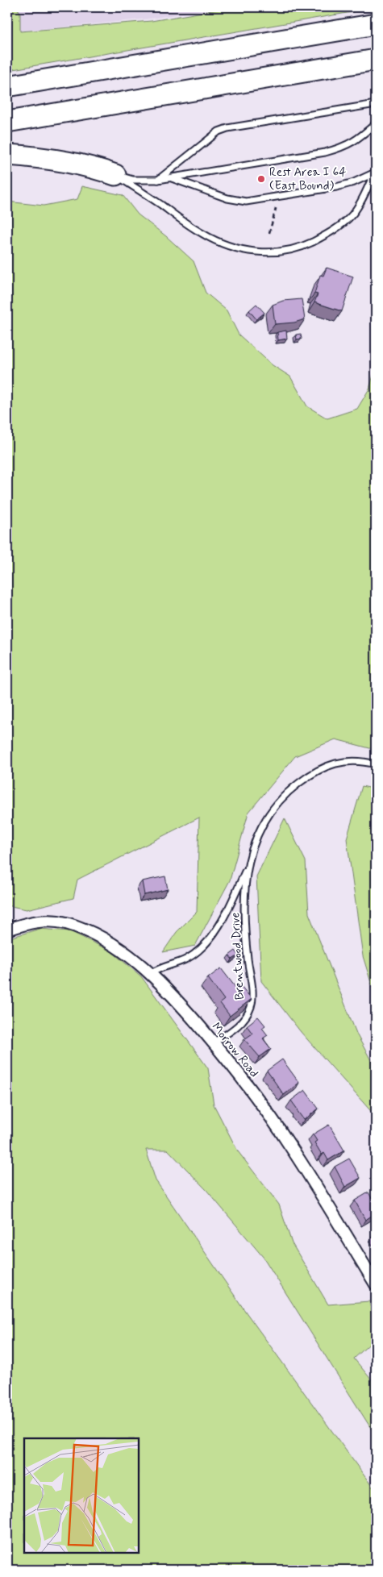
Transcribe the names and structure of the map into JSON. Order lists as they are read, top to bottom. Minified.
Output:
{"streets":{"street":["Morrow Road"],"lane":["Brentwood Drive"]},"crossings":[["Brentwood Drive","Morrow Road"]],"places":["Rest Area I 64 (East Bound)"]}
